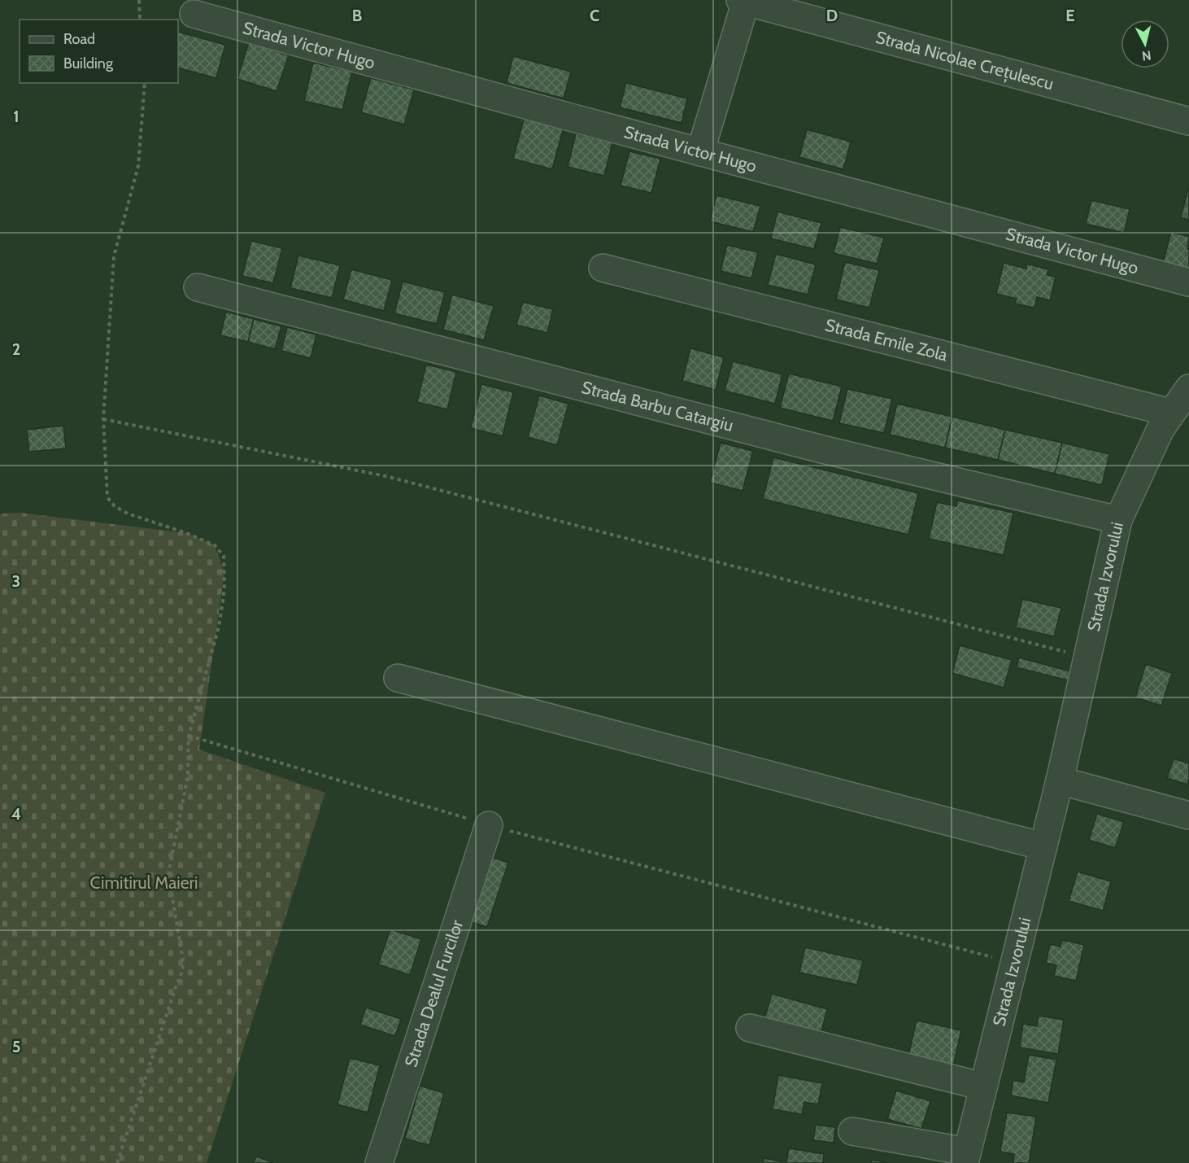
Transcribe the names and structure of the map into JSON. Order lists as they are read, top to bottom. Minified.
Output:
{"streets":{"street":["Strada Victor Hugo","Strada Nicolae Crețulescu","Strada Emile Zola","Strada Barbu Catargiu","Strada Izvorului","Strada Dealul Furcilor"]},"crossings":[["Strada Emile Zola","Strada Izvorului"],["Strada Barbu Catargiu","Strada Izvorului"]],"parks":["Cimitirul Maieri"],"legend":["Road","Building"],"north":"bottom","grid":{"columns":["B","C","D","E"],"rows":["1","2","3","4","5"]}}
